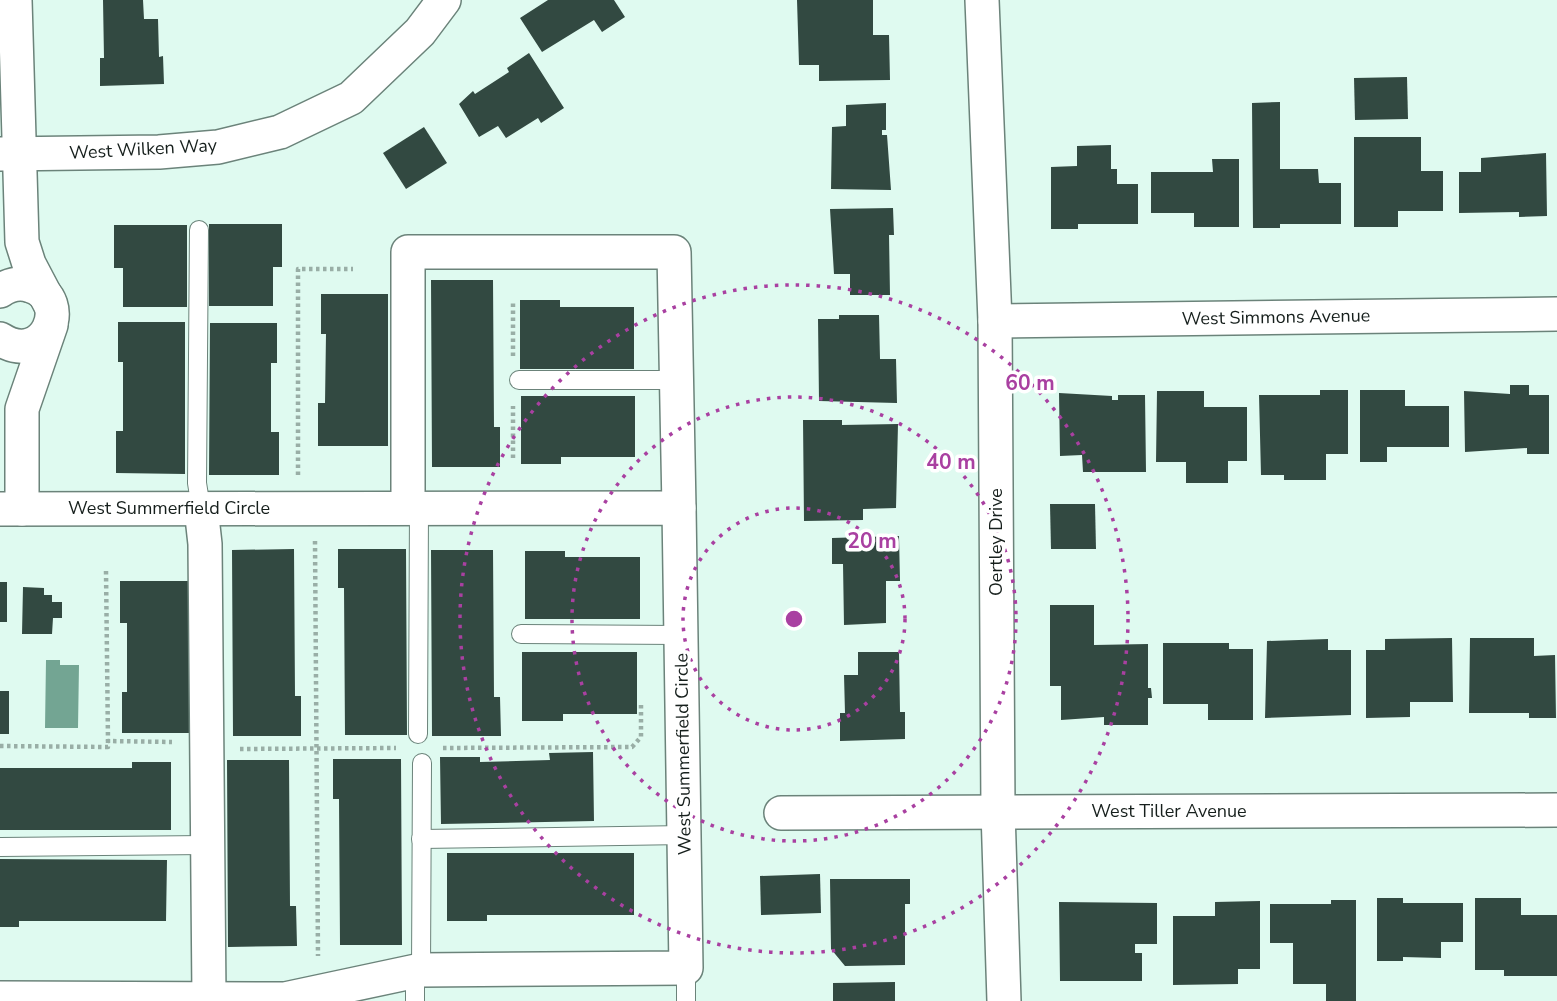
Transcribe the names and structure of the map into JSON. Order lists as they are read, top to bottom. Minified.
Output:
{"streets":{"street":["West Wilken Way","West Simmons Avenue","West Summerfield Circle","Oertley Drive","West Tiller Avenue"]},"crossings":[["West Simmons Avenue","Oertley Drive"],["Oertley Drive","West Tiller Avenue"]],"rings":["60 m","40 m","20 m"]}
